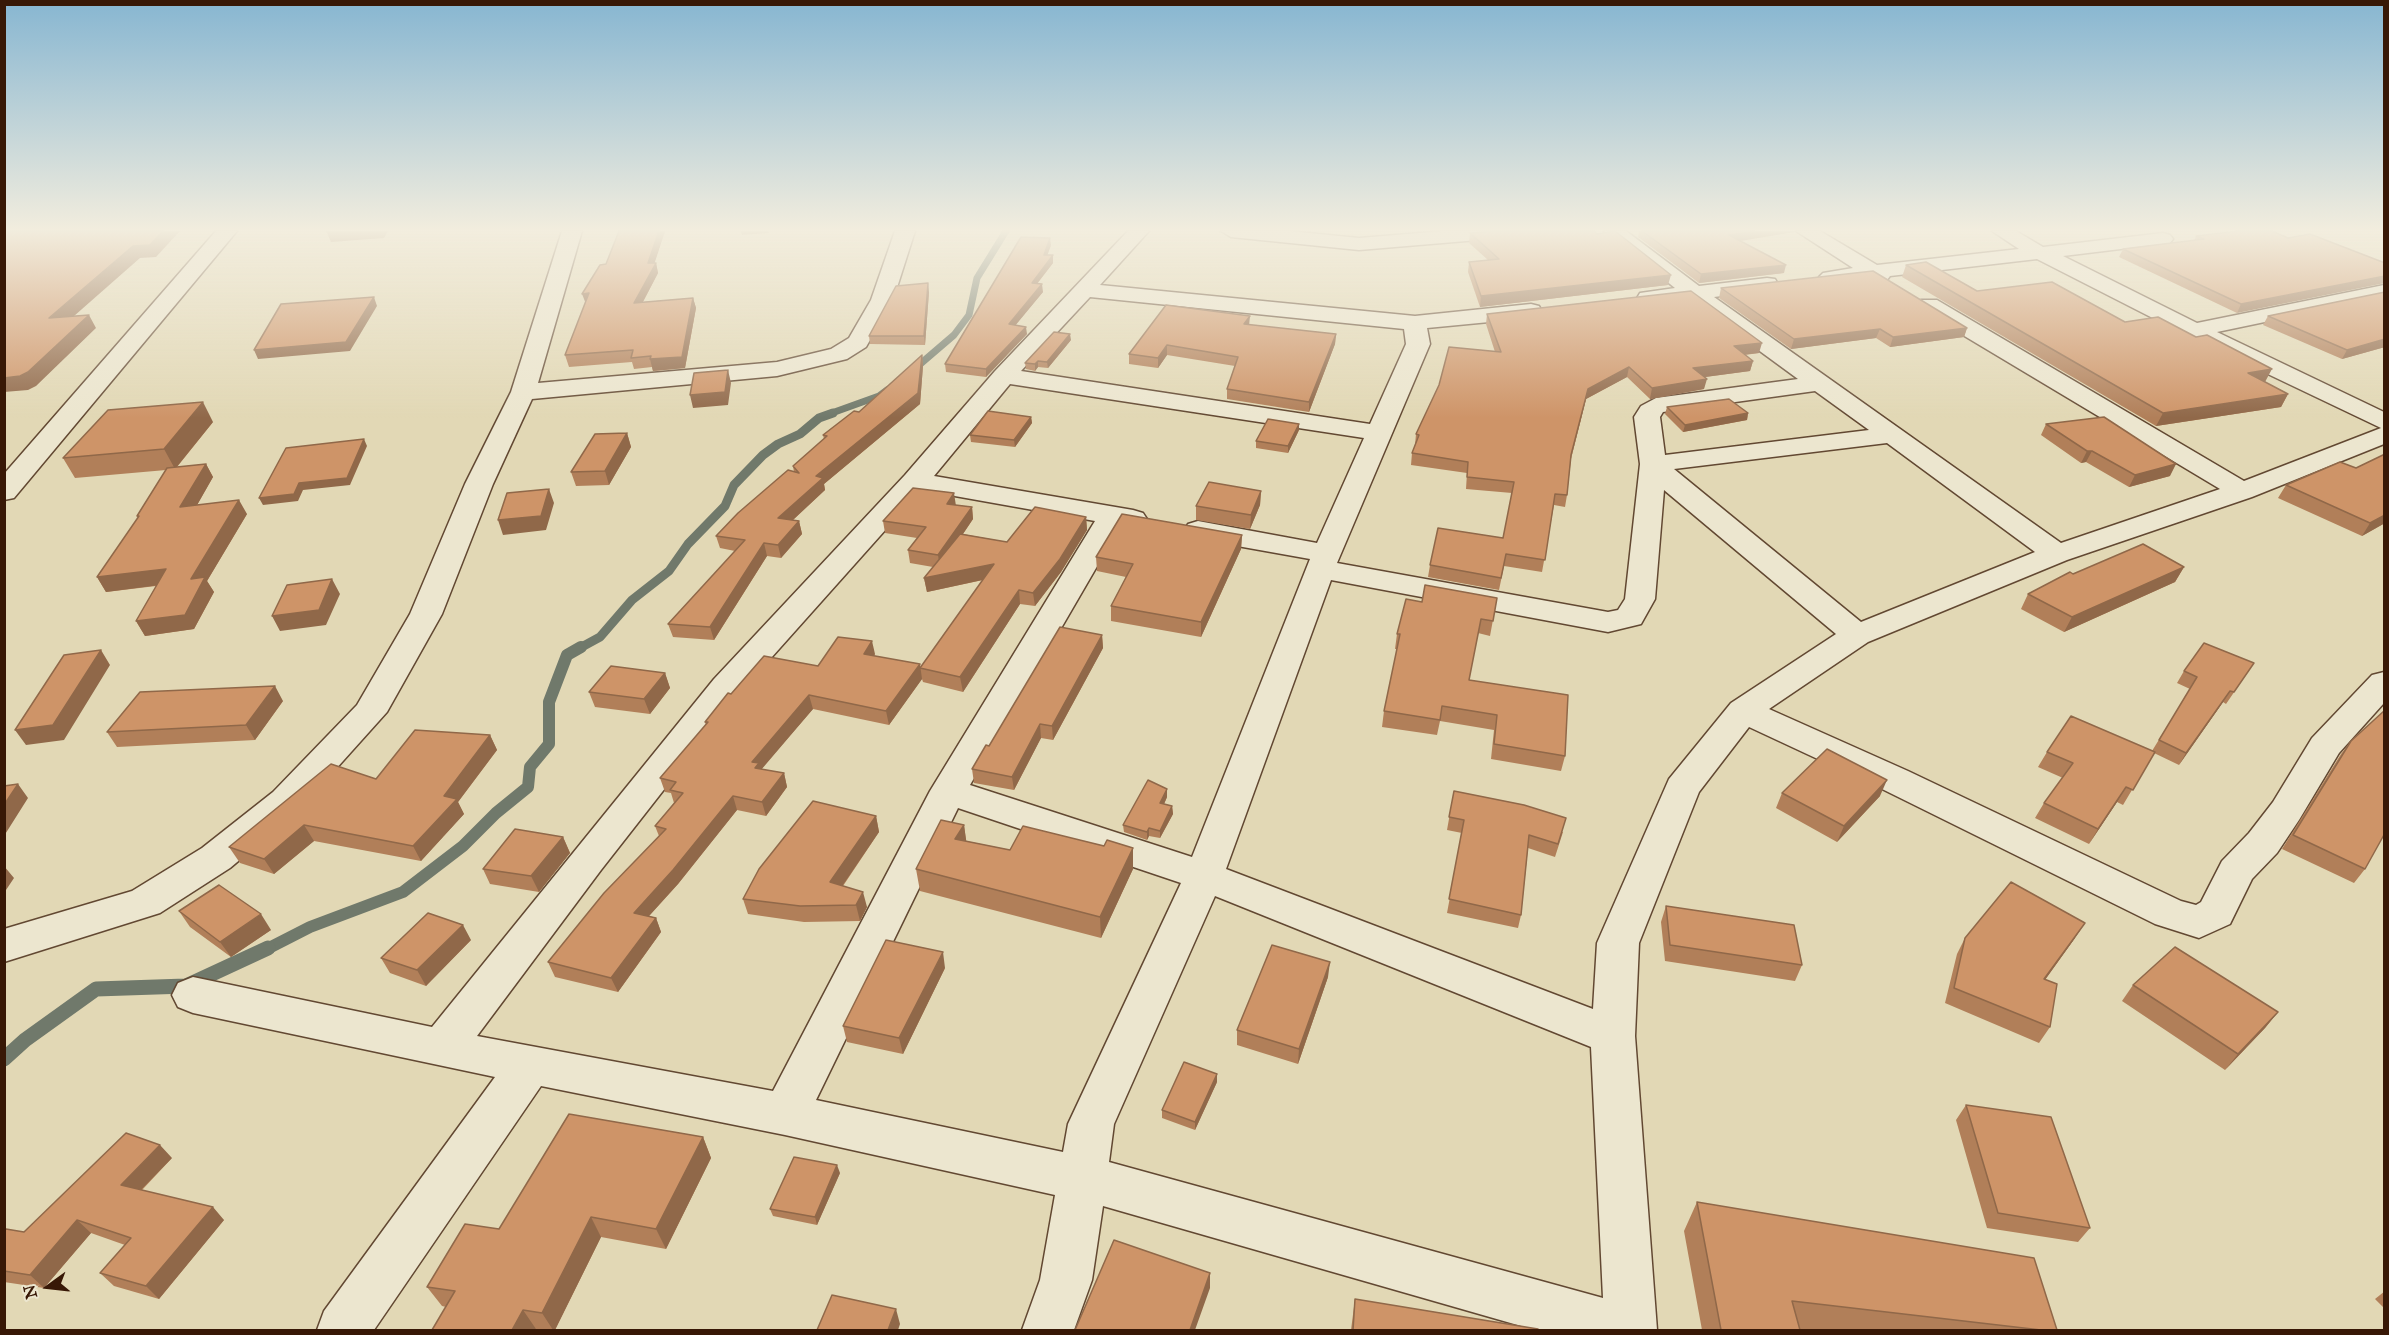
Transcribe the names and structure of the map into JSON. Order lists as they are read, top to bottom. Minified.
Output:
{"north":"left"}
